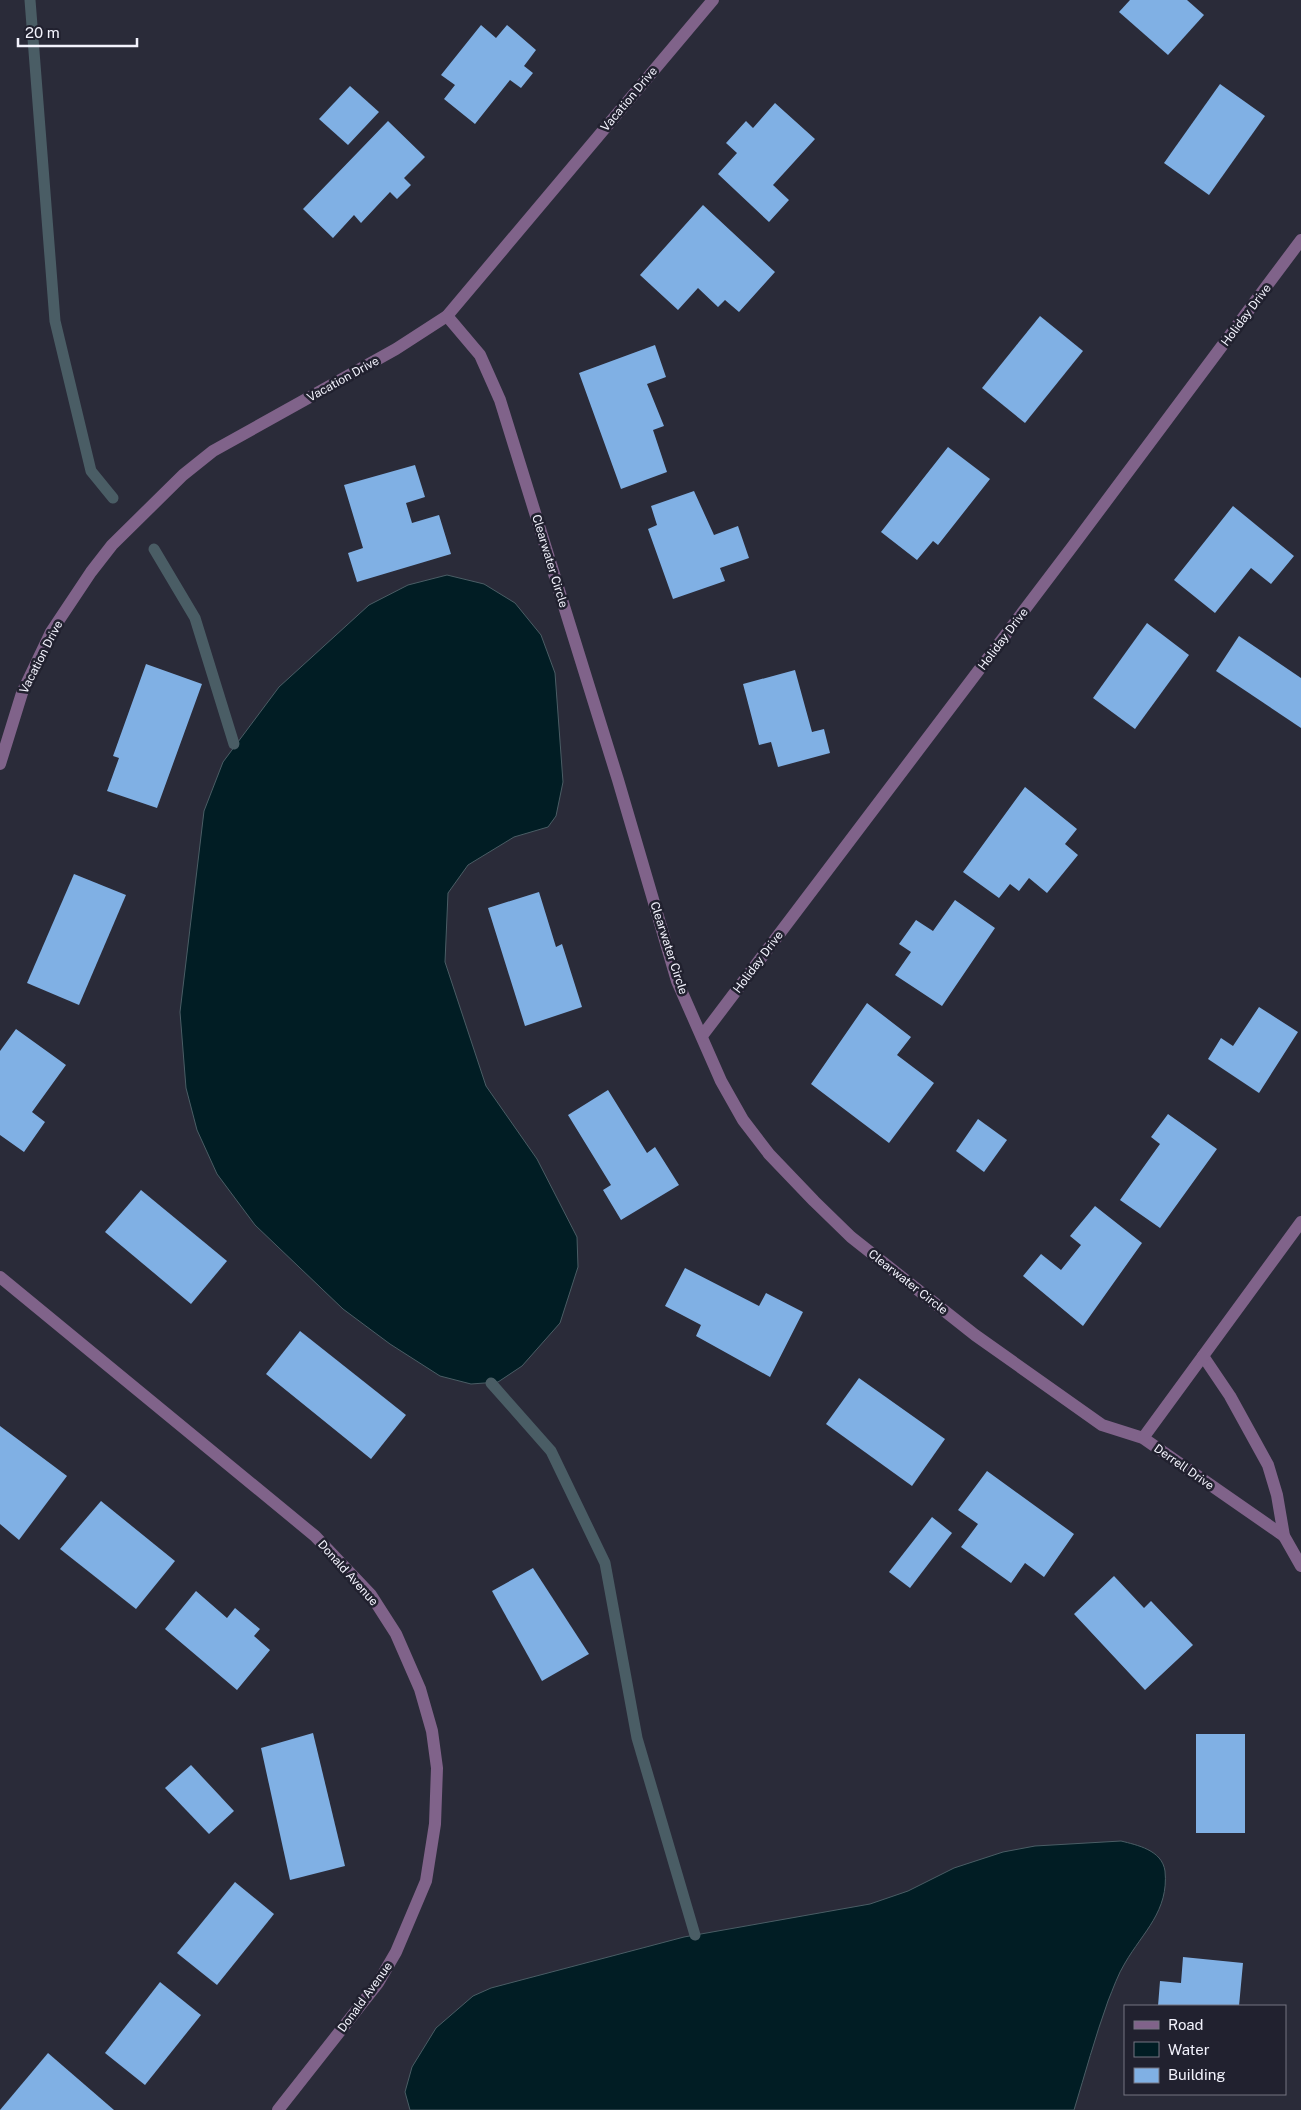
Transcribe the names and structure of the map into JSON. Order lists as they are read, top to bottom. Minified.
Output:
{"streets":{"street":["Vacation Drive","Holiday Drive","Clearwater Circle","Derrell Drive","Donald Avenue"]},"crossings":[["Vacation Drive","Clearwater Circle"],["Holiday Drive","Clearwater Circle"],["Clearwater Circle","Derrell Drive"]],"legend":["Road","Water","Building"],"scale_bar":"20 m"}
